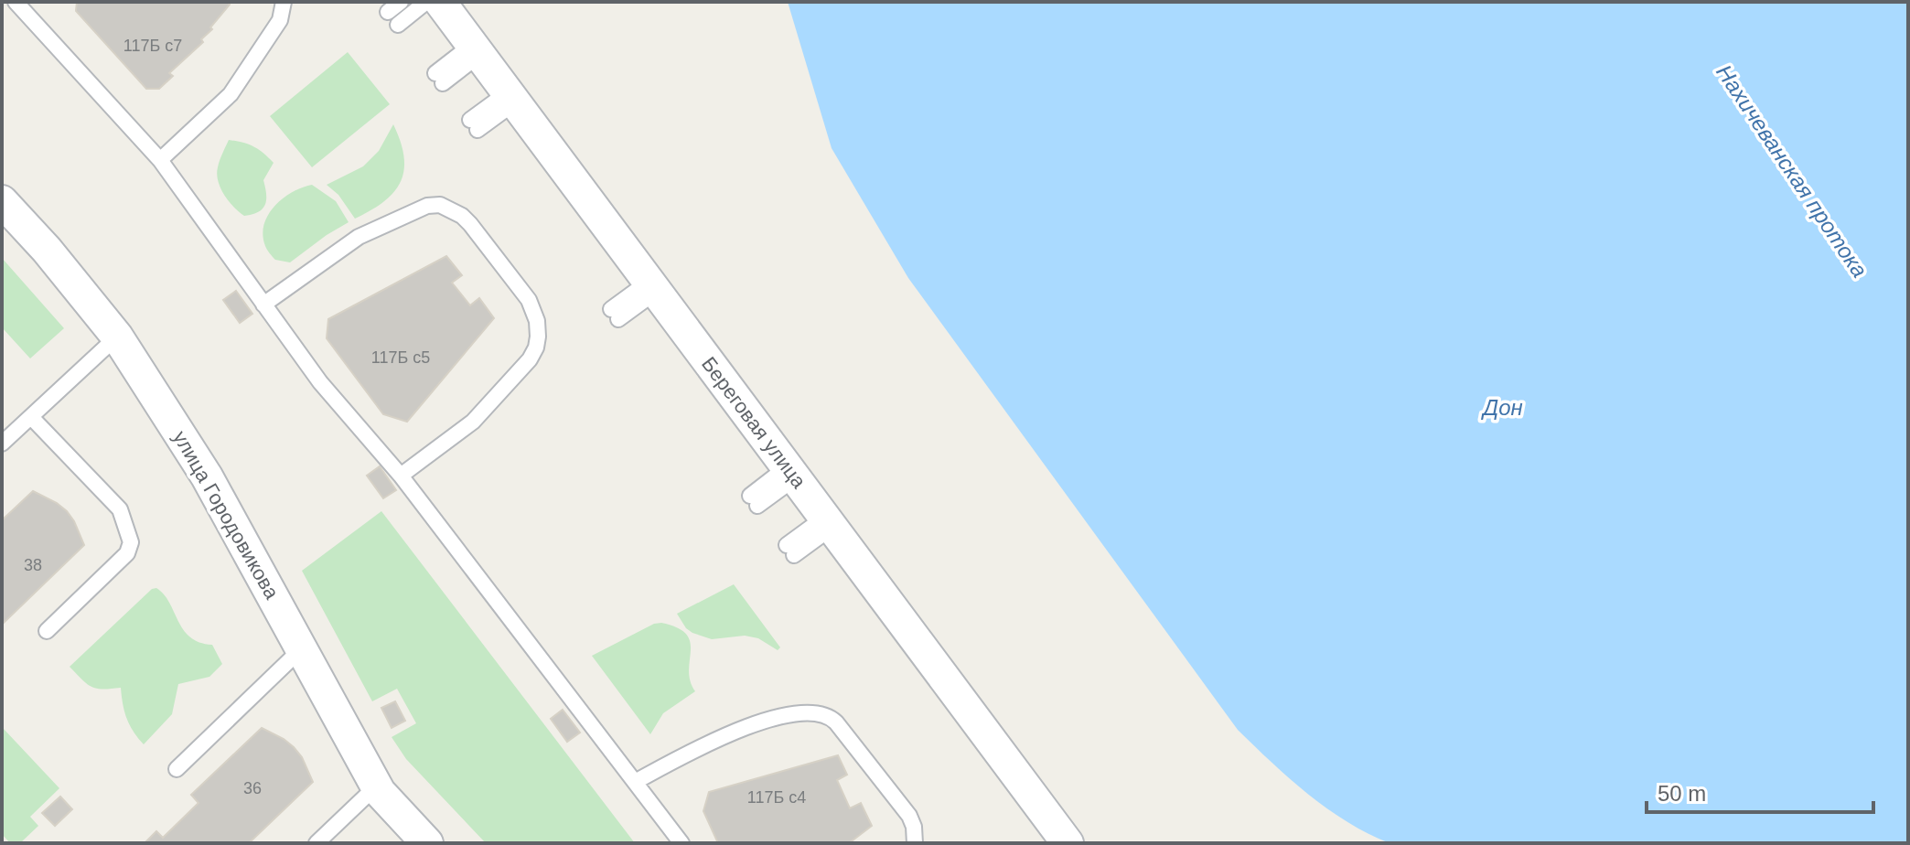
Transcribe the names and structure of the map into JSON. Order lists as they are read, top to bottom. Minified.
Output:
{"streets":{"street":["Береговая улица","улица Городовикова"]},"water":["Нахичеванская протока","Дон"],"house_numbers":["117Б с7","117Б с5","38","36","117Б с4"],"scale_bar":"50 m"}
